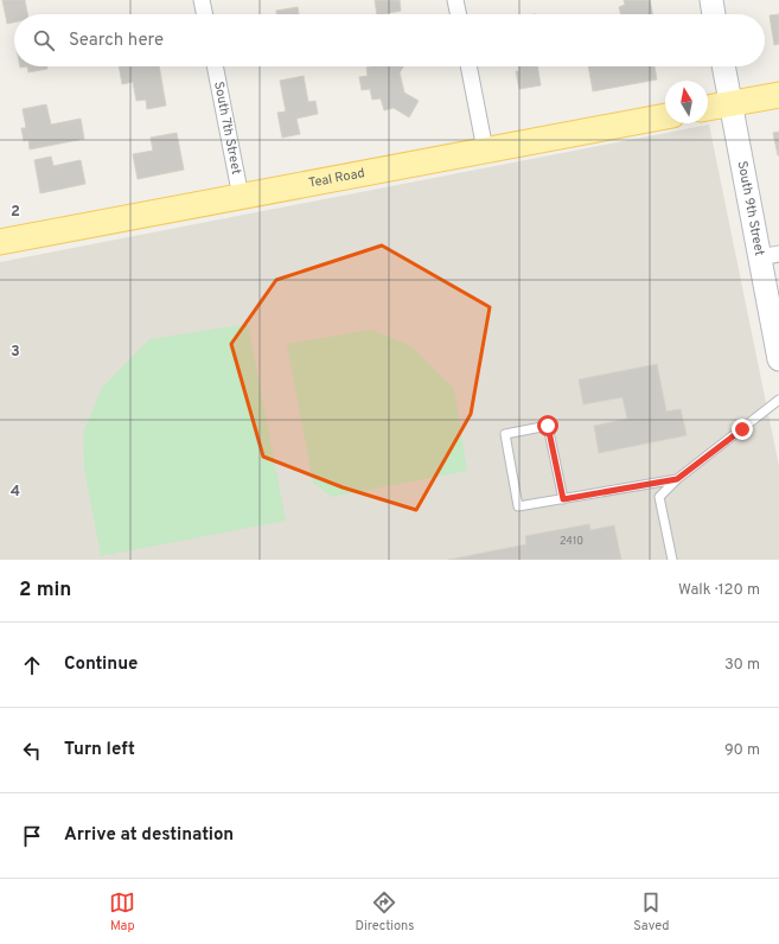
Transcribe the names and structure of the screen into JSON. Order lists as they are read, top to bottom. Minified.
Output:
{"streets":{"main road":["Teal Road"],"street":["South 7th Street","South 9th Street"]},"crossings":[["South 7th Street","Teal Road"]],"house_numbers":["2410"],"north":"top","page":{"search":"Search here","heading":["2 min","Walk · 120 m"],"list":[["Continue","30 m"],["Turn left","90 m"],"Arrive at destination"],"nav":["Map","Directions","Saved"]},"grid":{"rows":["2","3","4"]}}
